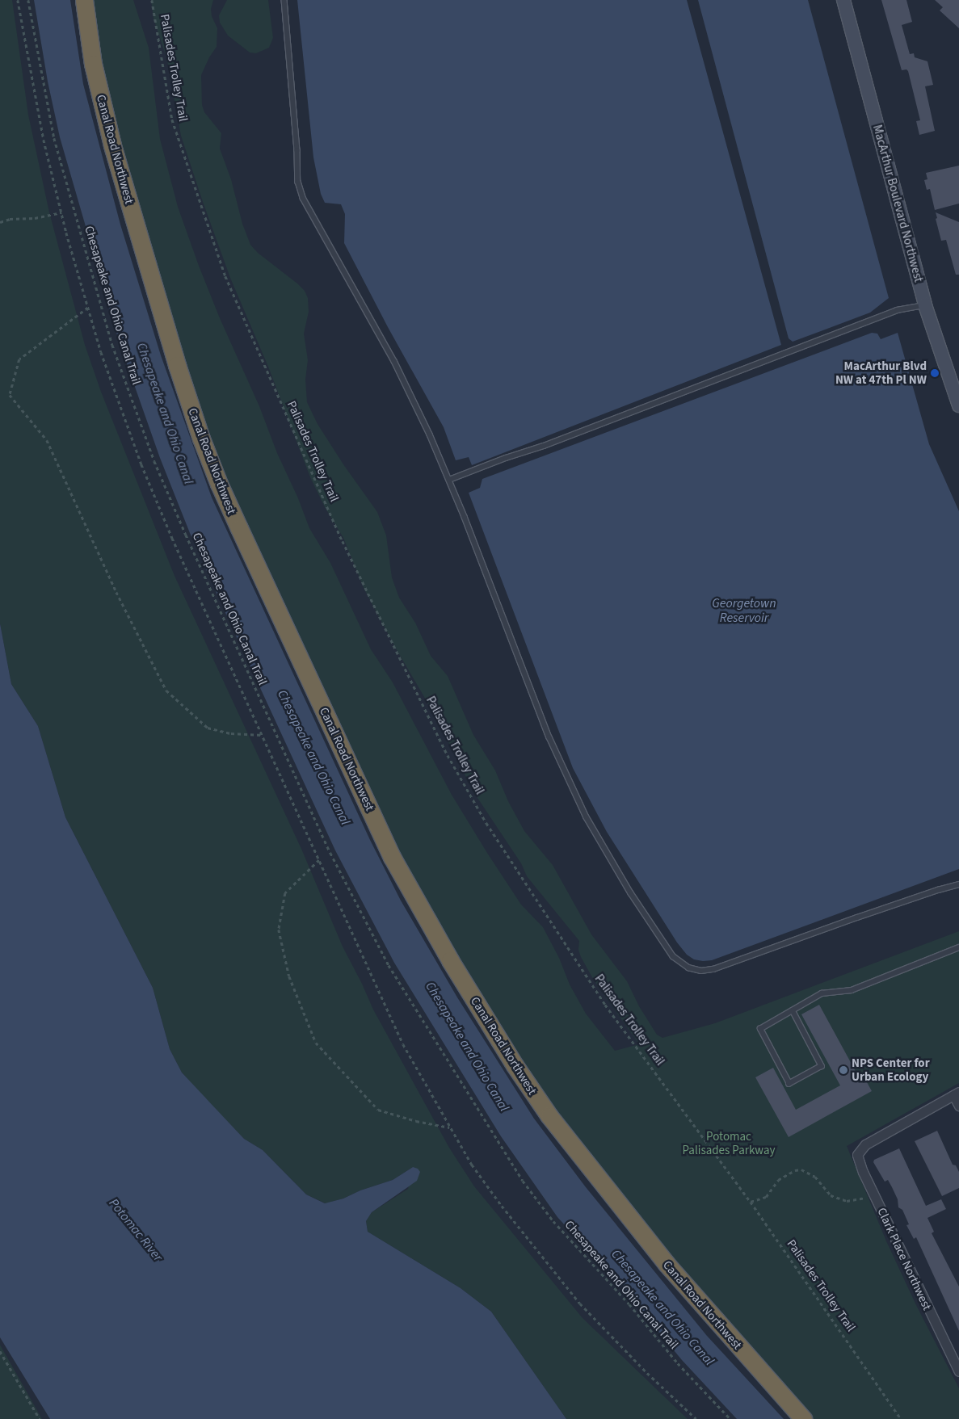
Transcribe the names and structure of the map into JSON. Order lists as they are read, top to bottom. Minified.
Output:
{"streets":{"highway":["Canal Road Northwest"],"main road":["MacArthur Boulevard Northwest"],"street":["Clark Place Northwest"],"path":["Palisades Trolley Trail","Chesapeake and Ohio Canal Trail"]},"water":["Chesapeake and Ohio Canal","Georgetown Reservoir","Potomac River"],"parks":["Potomac Palisades Parkway"],"places":["MacArthur Blvd NW at 47th Pl NW","NPS Center for Urban Ecology"]}
